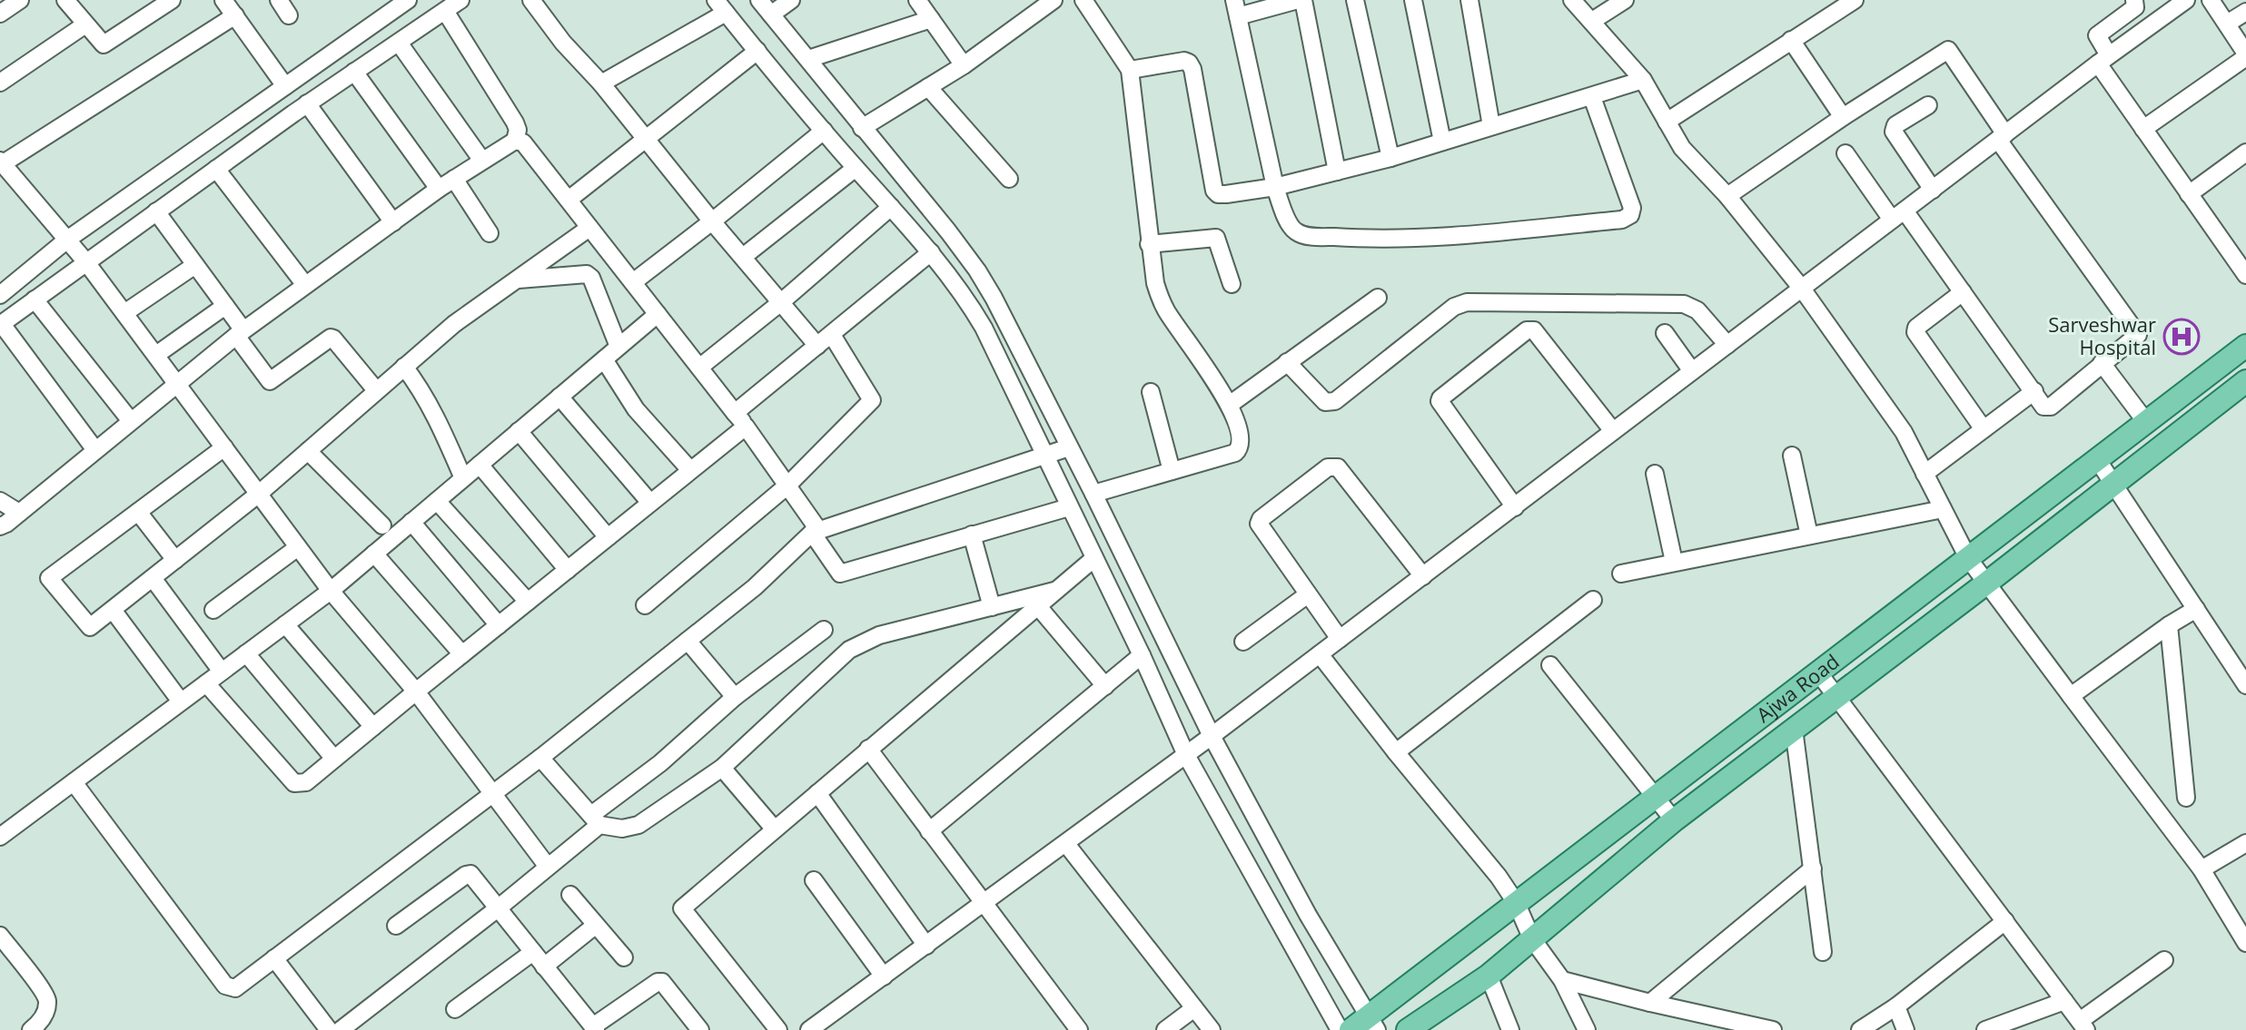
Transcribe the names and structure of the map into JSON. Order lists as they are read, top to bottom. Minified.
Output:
{"streets":{"main road":["Ajwa Road"]},"places":{"hospital":["Sarveshwar Hospital"]}}
